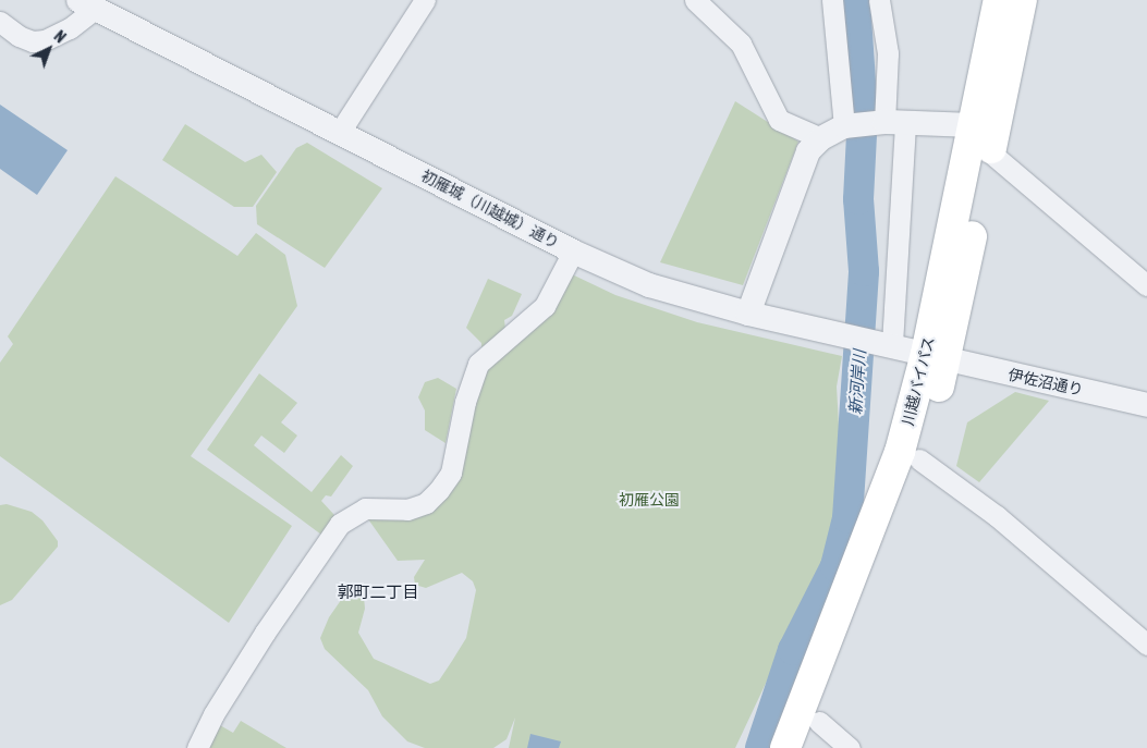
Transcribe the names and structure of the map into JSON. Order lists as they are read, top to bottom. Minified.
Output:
{"streets":{"highway":["川越バイパス"],"street":["初雁城（川越城）通り","伊佐沼通り"]},"crossings":[["初雁城（川越城）通り","川越バイパス"],["初雁城（川越城）通り","伊佐沼通り"],["川越バイパス","伊佐沼通り"]],"districts":["郭町二丁目"],"water":["新河岸川"],"parks":["初雁公園"],"north":"top right"}
